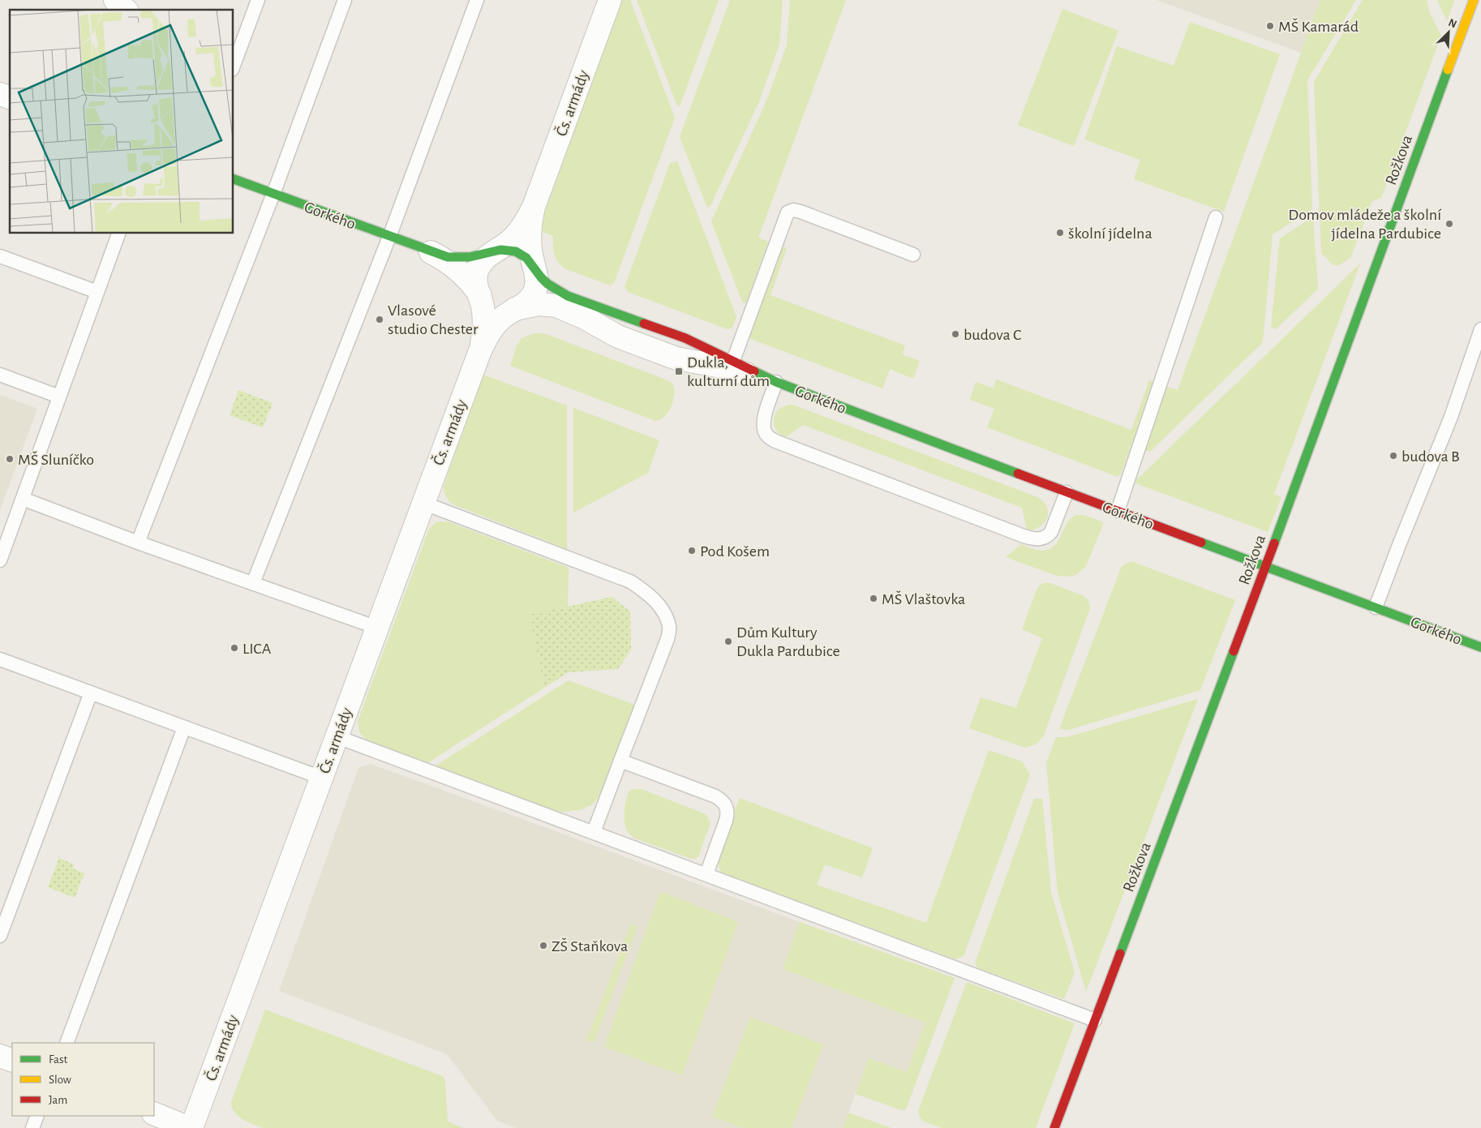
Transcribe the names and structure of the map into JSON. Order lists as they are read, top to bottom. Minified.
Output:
{"streets":{"street":["Čs. armády","Rožkova","Gorkého"]},"crossings":[["Čs. armády","Gorkého"],["Rožkova","Gorkého"]],"places":{"other":["MŠ Kamarád","Domov mládeže a školní jídelna Pardubice","školní jídelna","Vlasové studio Chester","budova C","budova B","MŠ Sluníčko","Pod Košem","MŠ Vlaštovka","Dům Kultury Dukla Pardubice","LICA","ZŠ Staňkova"],"transit":["Dukla, kulturní dům"]},"legend":["Fast","Slow","Jam"],"north":"top right"}
